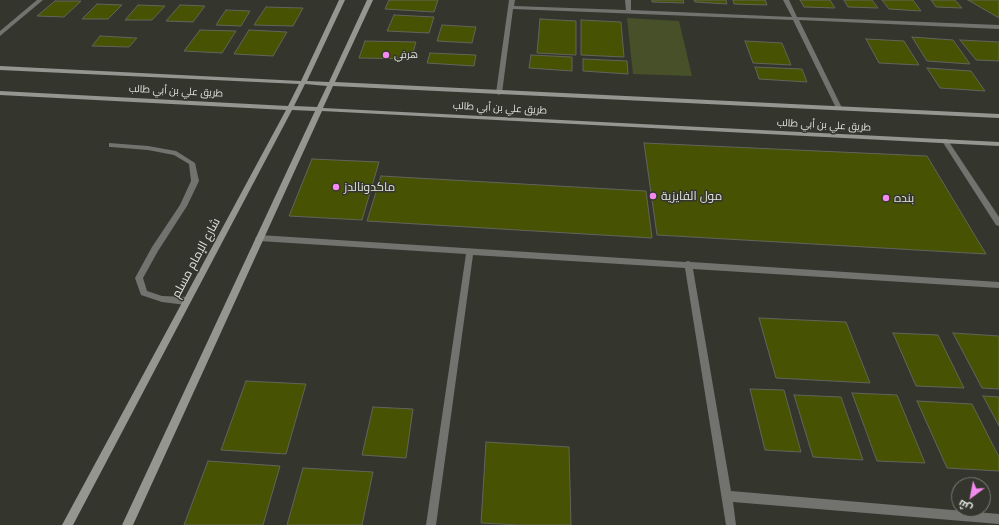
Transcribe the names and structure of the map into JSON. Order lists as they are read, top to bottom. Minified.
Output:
{"streets":{"main road":["طريق علي بن أبي طالب","شارع الإمام مسلم"]},"crossings":[["طريق علي بن أبي طالب","شارع الإمام مسلم"]],"places":["هرفي","ماكدونالدز","مول الفايزية","بنده"],"north":"bottom left"}
